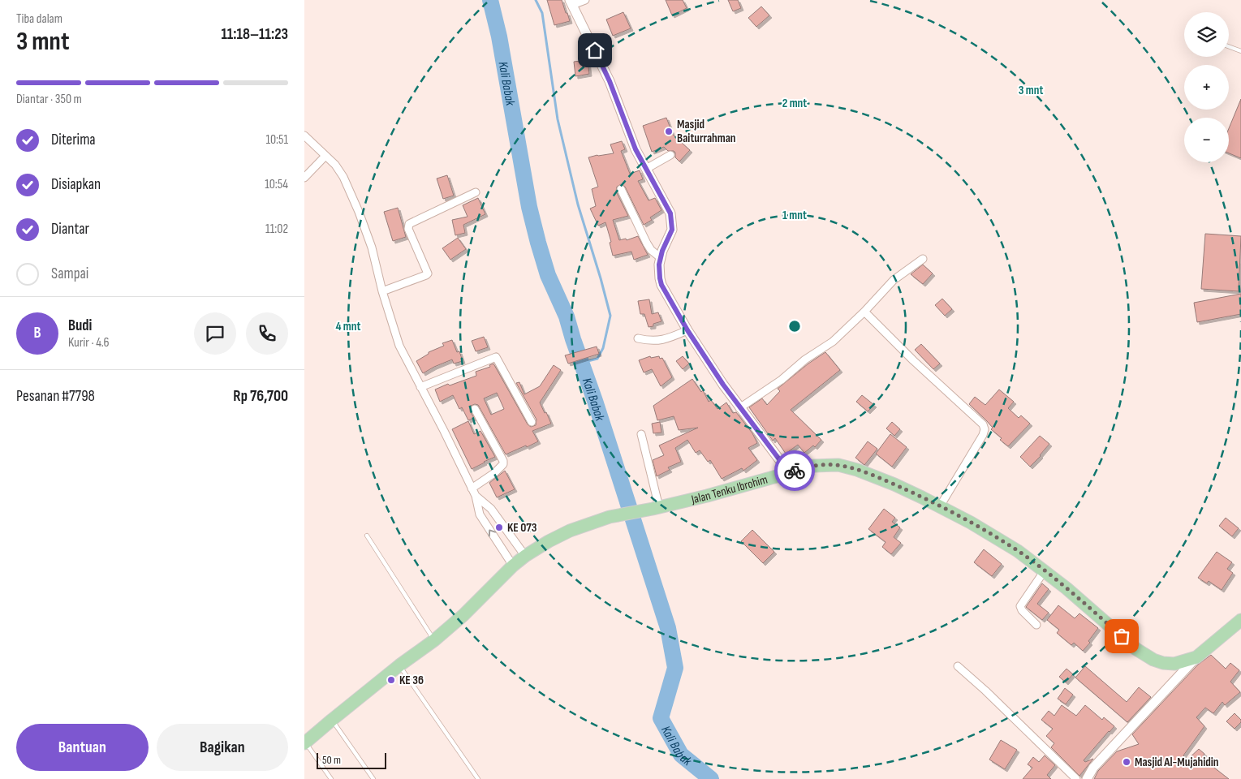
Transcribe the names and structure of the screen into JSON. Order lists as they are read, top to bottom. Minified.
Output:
{"streets":{"main road":["Jalan Tenku Ibrohim"]},"water":["Kali Babak"],"places":["Masjid Baiturrahman","KE 073","KE 36","Masjid Al-Mujahidin"],"scale_bar":"50 m","page":{"heading":["3 mnt","Tiba dalam","11:18–11:23"],"panel":["Budi","Kurir · 4.6","Pesanan #7798","Rp 76,700"],"map_buttons":["+","−"],"bar":"Diantar · 350 m","list":[["Diterima","10:51"],["Disiapkan","10:54"],["Diantar","11:02"],"Sampai"],"round":"B","buttons":["Bantuan","Bagikan"],"scale":"50 m"},"rings":["3 mnt","2 mnt","1 mnt","4 mnt"]}
